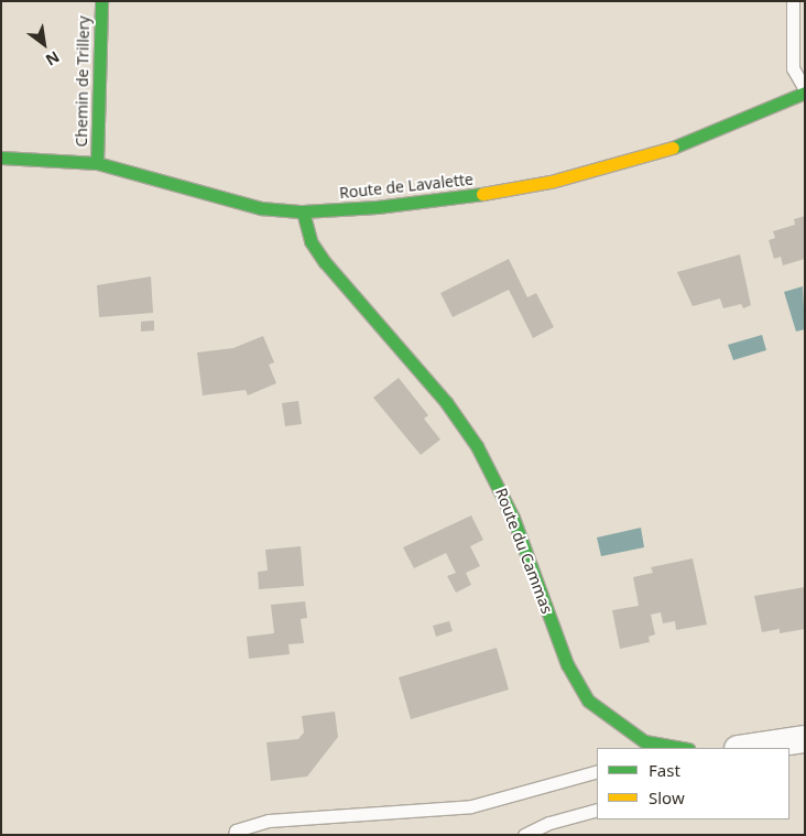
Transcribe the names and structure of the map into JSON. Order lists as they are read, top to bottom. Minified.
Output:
{"streets":{"street":["Chemin de Trillery","Route de Lavalette","Route du Cammas"]},"crossings":[["Chemin de Trillery","Route de Lavalette"],["Route de Lavalette","Route du Cammas"]],"legend":["Fast","Slow"],"north":"bottom right"}
